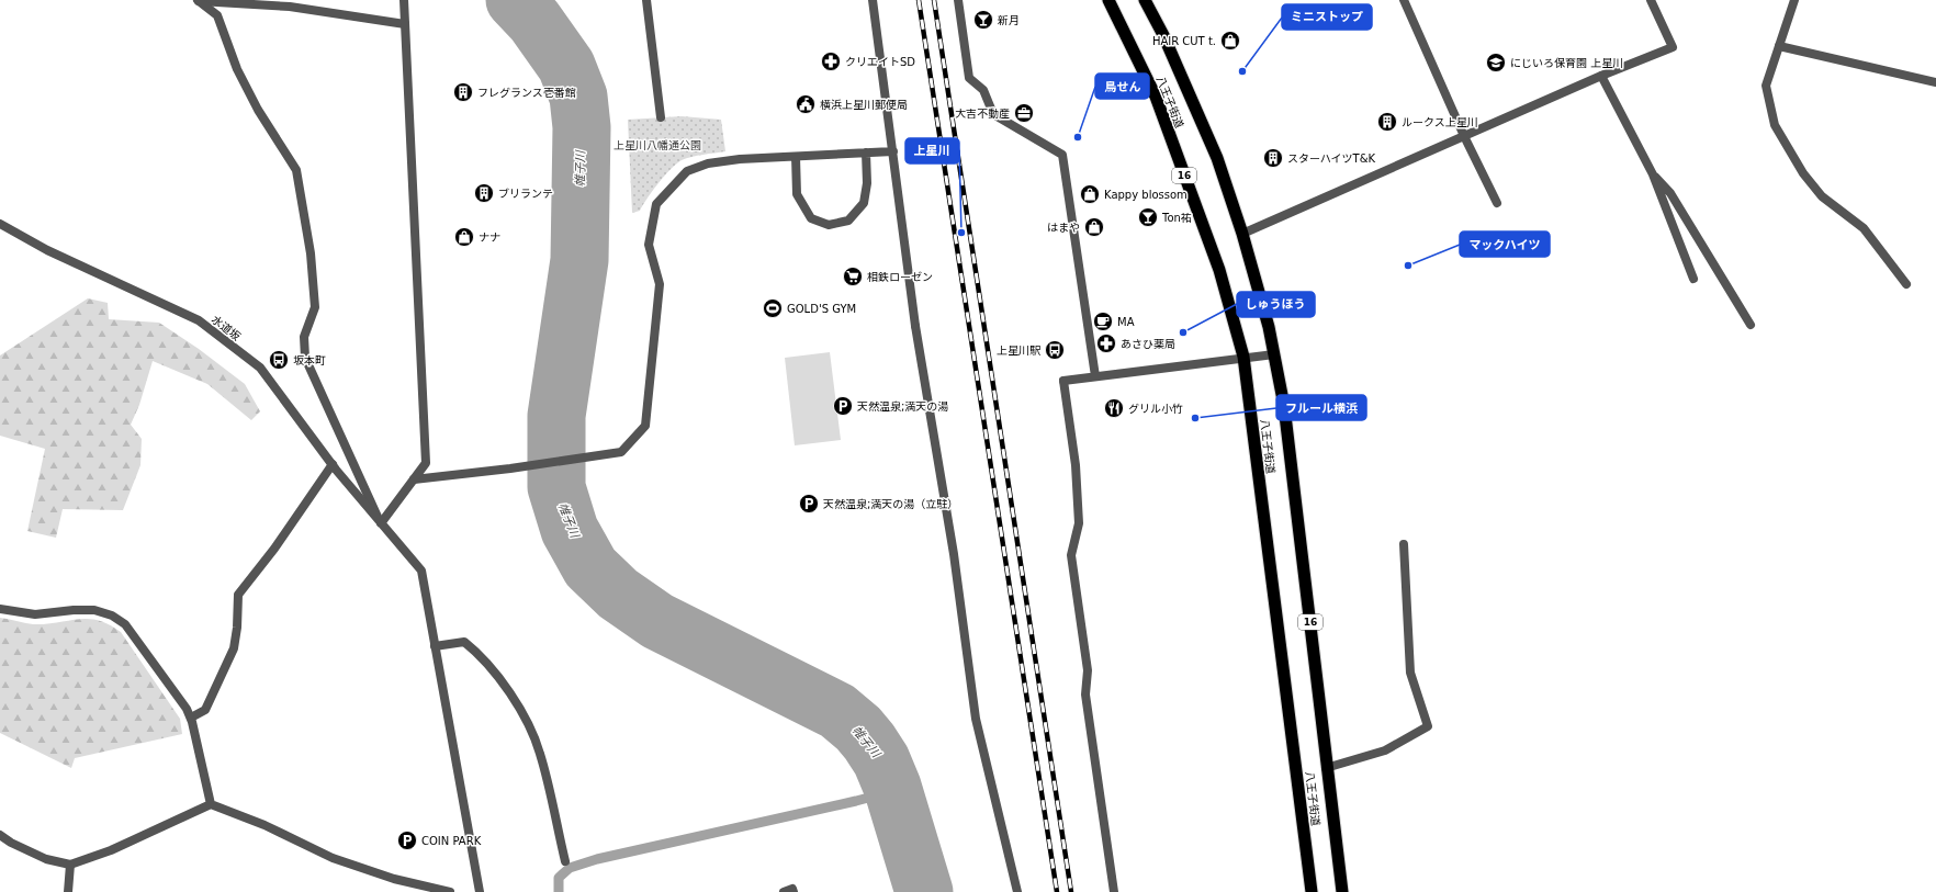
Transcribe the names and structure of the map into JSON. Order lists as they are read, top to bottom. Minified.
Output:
{"streets":{"highway":["八王子街道","16"],"street":["水道坂"]},"water":["帷子川"],"parks":["上星川八幡通公園"],"places":{"bar":["新月","Ton祐"],"shop":["HAIR CUT t.","Kappy blossom","はまや","ナナ"],"pharmacy":["クリエイトSD","あさひ薬局"],"school or university":["にじいろ保育園 上星川"],"other":["ミニストップ","鳥せん","上星川","マックハイツ","しゅうほう","フルール横浜"],"building":["フレグランス壱番館","ルークス上星川","スターハイツT&K","ブリランテ"],"public building":["横浜上星川郵便局"],"office":["大吉不動産"],"supermarket":["相鉄ローゼン"],"sports":["GOLD'S GYM"],"cafe":["MA"],"bus stop":["上星川駅","坂本町"],"parking":["天然温泉;満天の湯","天然温泉;満天の湯（立駐）","COIN PARK"],"restaurant":["グリル小竹"]}}
